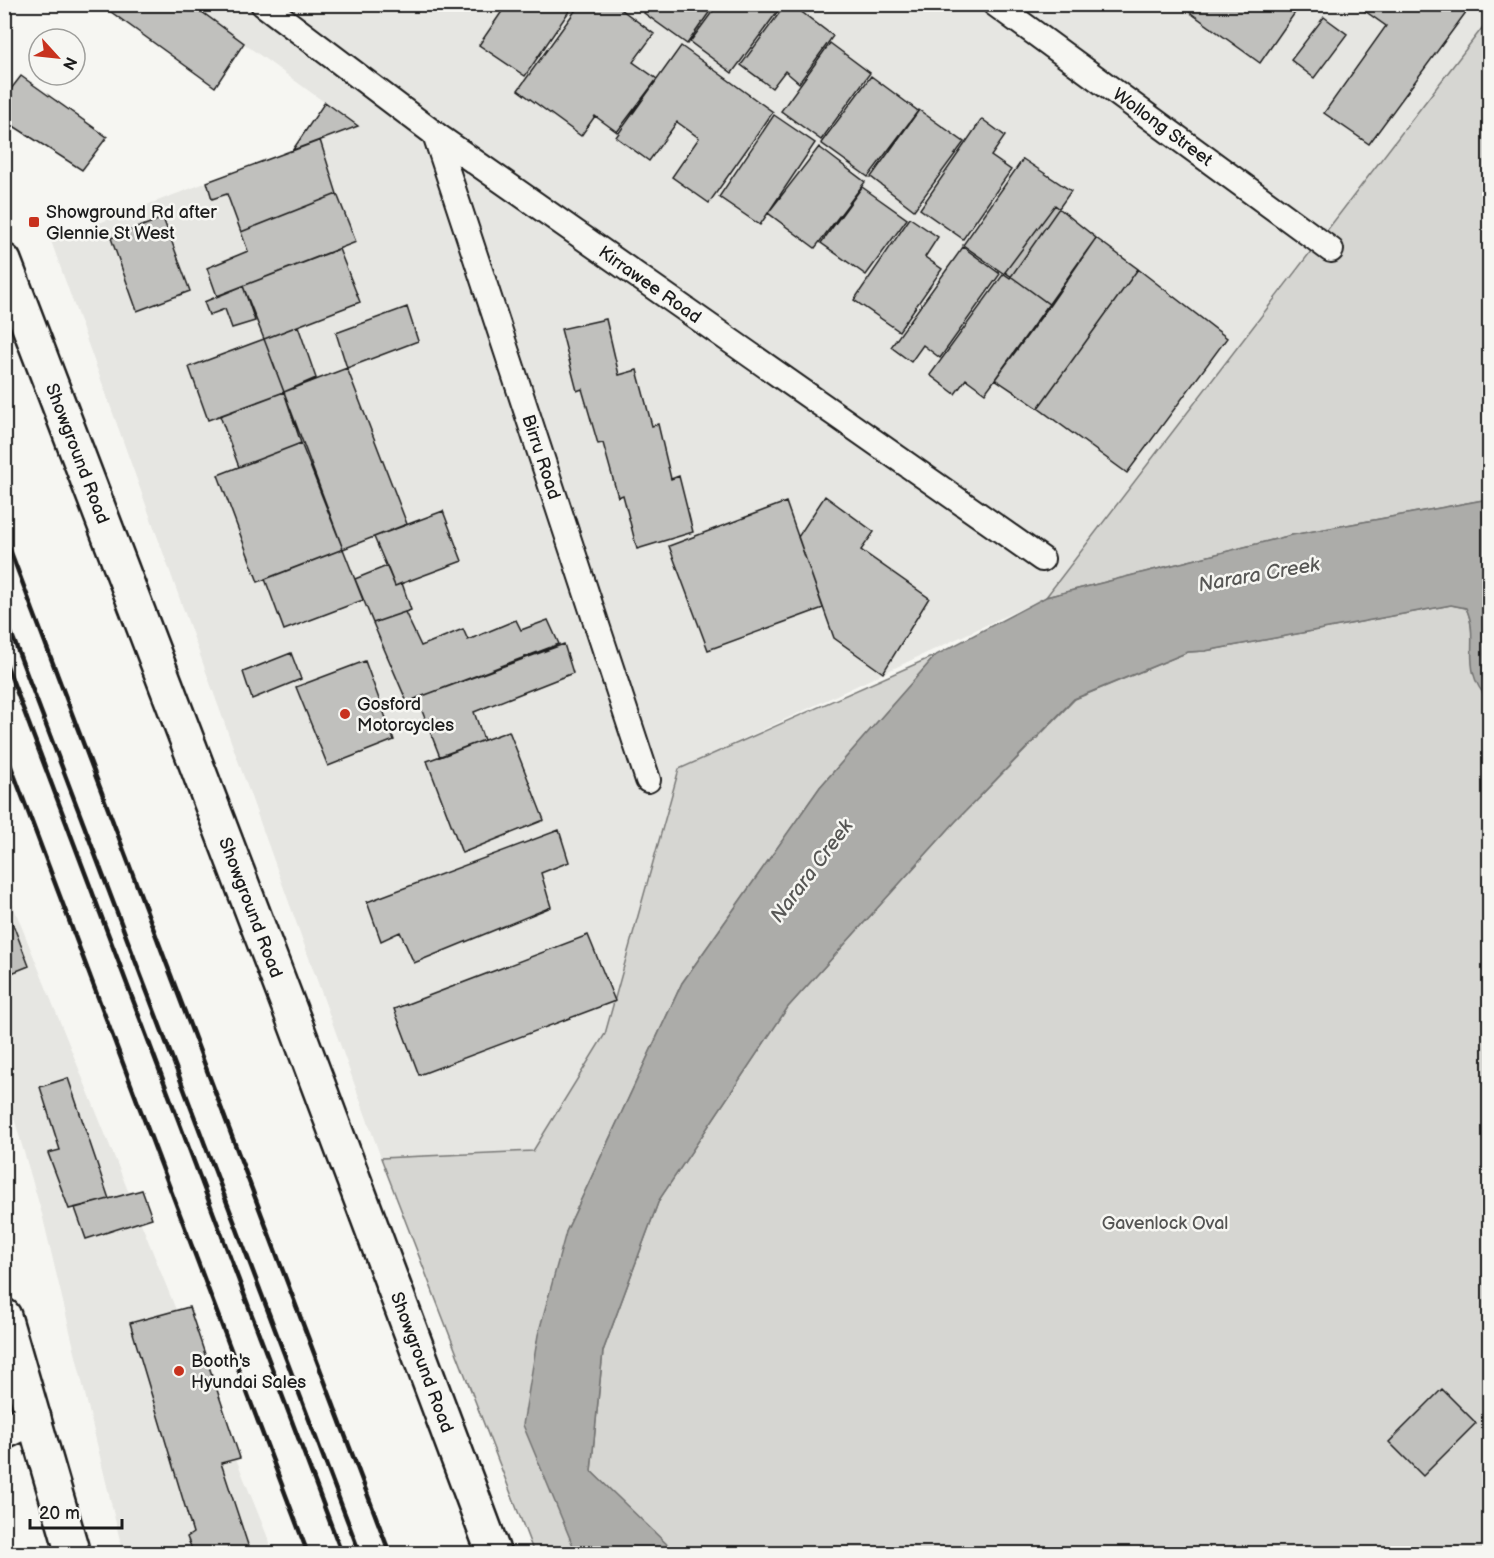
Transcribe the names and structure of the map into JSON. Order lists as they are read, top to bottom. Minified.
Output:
{"streets":{"street":["Wollong Street","Kirrawee Road","Showground Road","Birru Road"]},"crossings":[["Kirrawee Road","Birru Road"]],"water":["Narara Creek"],"parks":["Gavenlock Oval"],"places":{"transit":["Showground Rd after Glennie St West"],"other":["Gosford Motorcycles","Booth's Hyundai Sales"]},"scale_bar":"20 m","north":"bottom right"}
